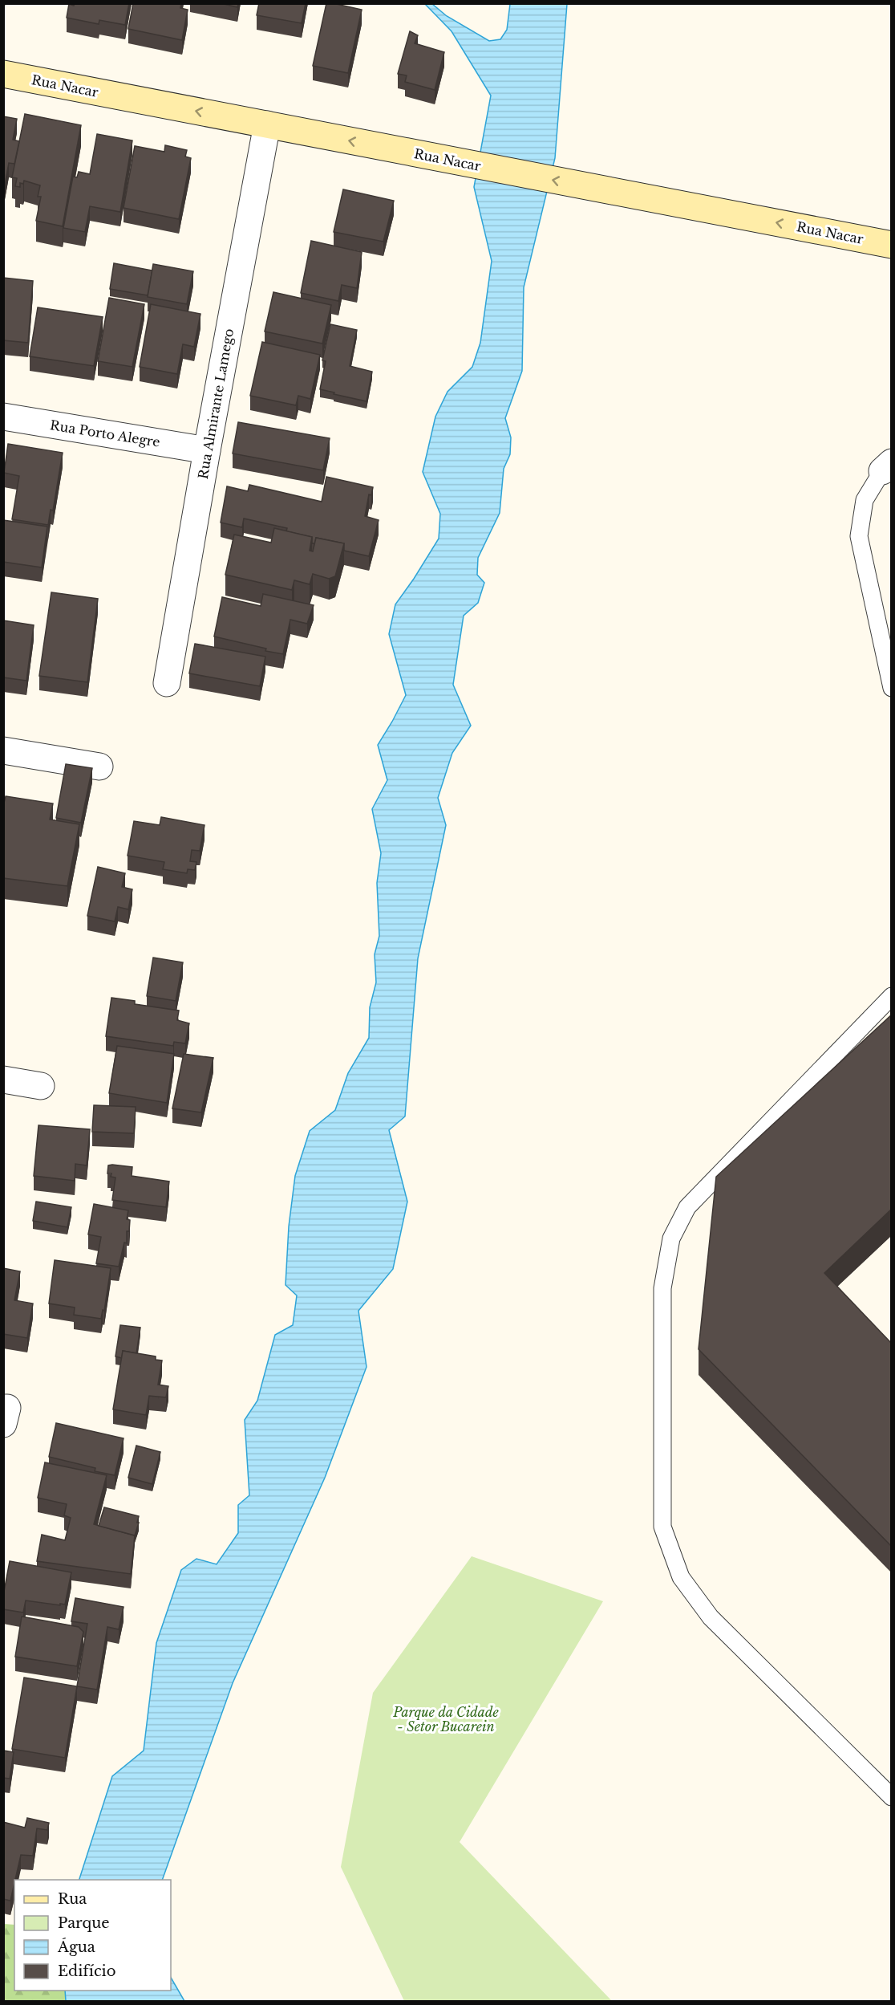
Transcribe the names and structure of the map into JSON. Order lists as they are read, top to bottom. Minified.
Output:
{"streets":{"main road":["Rua Nacar"],"street":["Rua Almirante Lamego","Rua Porto Alegre"]},"crossings":[["Rua Nacar","Rua Almirante Lamego"],["Rua Almirante Lamego","Rua Porto Alegre"]],"one_way":["Rua Nacar"],"parks":["Parque da Cidade - Setor Bucarein"],"legend":["Rua","Parque","Água","Edifício"]}
